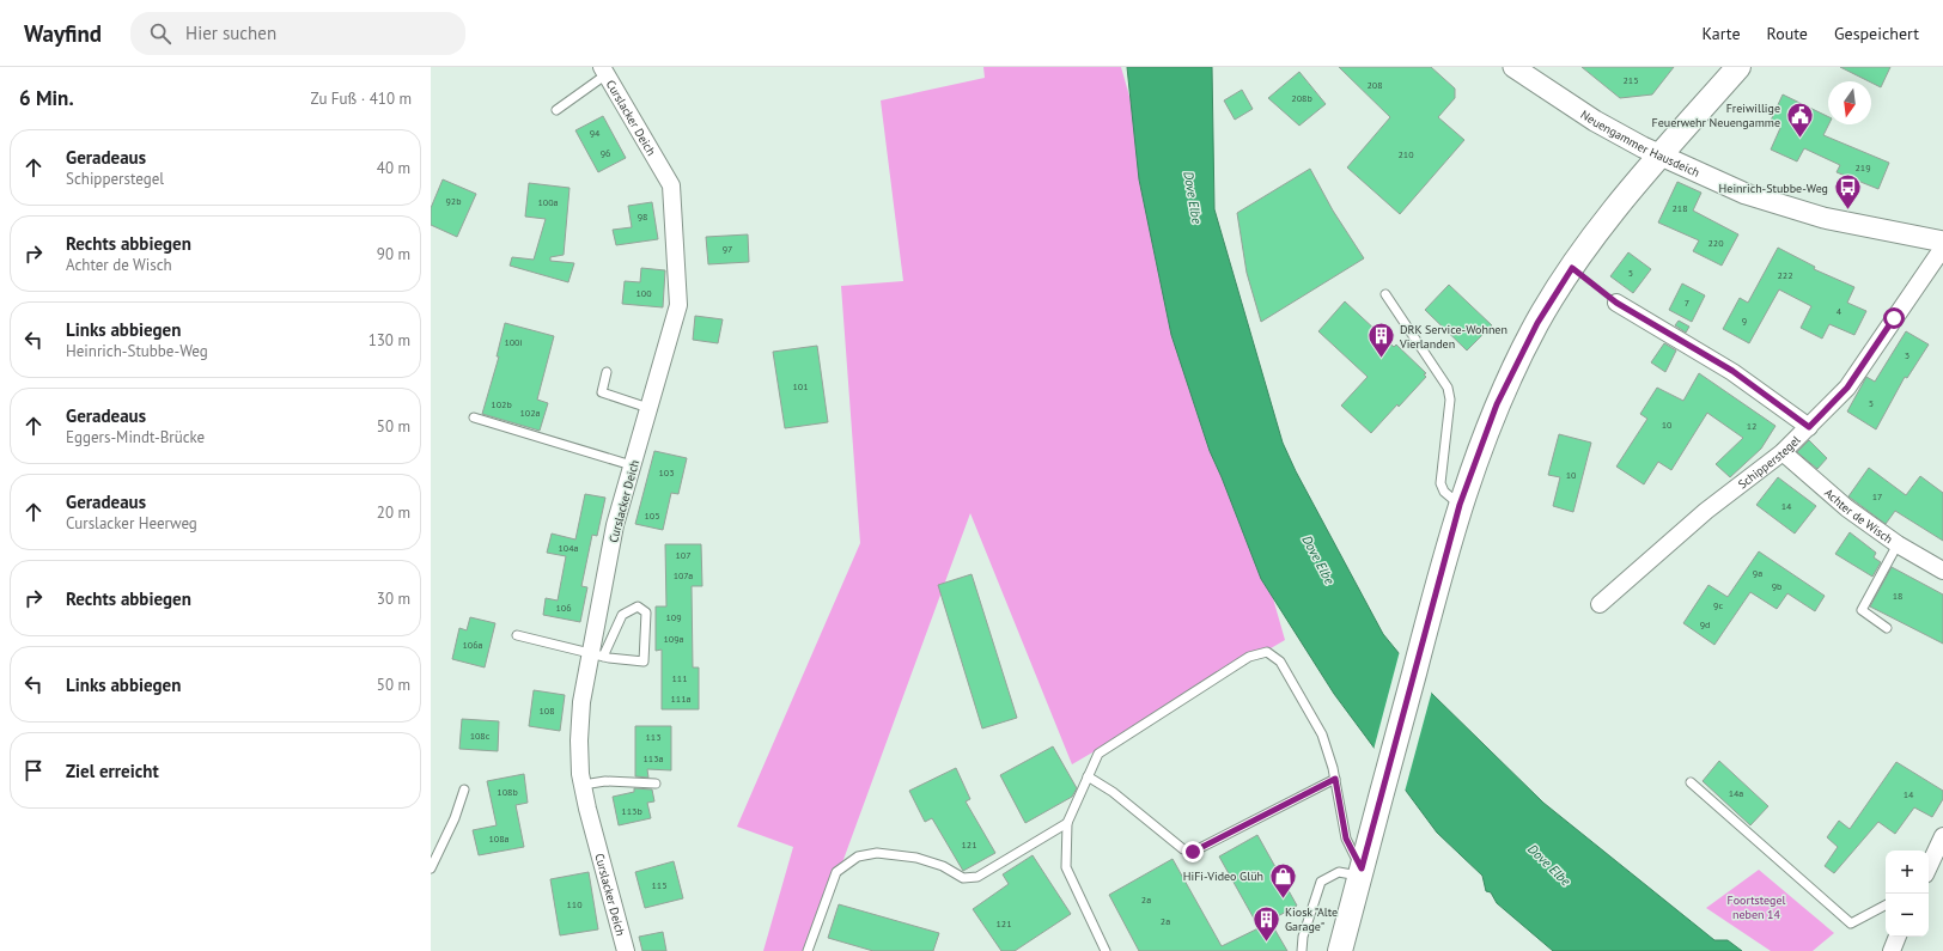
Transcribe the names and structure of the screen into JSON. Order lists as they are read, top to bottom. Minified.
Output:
{"streets":{"street":["Curslacker Deich","Neuengammer Hausdeich","Schipperstegel","Achter de Wisch"]},"crossings":[["Schipperstegel","Achter de Wisch"]],"water":["Dove Elbe"],"parks":["Foortstegel neben 14"],"places":{"public building":["Freiwillige Feuerwehr Neuengamme"],"bus stop":["Heinrich-Stubbe-Weg"],"building":["DRK Service-Wohnen Vierlanden","Kiosk \"Alte Garage\""],"shop":["HiFi-Video Glüh"]},"house_numbers":["215","208","208b","94","96","210","219","92b","100a","218","98","220","97","5","222","100","7","4","9","100i","3","101","5","102b","102a","10","12","103","10","17","14","105","104a","107","9a","107a","9b","18","9c","106","109","9d","109a","106a","111","111a","108","108c","113","113a","108b","14a","14","113b","108a","121","115","2a","110","2a","121"],"north":"bottom","page":{"header":"Wayfind","search":"Hier suchen","nav":["Karte","Route","Gespeichert"],"heading":["6 Min.","Zu Fuß · 410 m"],"list":[["Geradeaus","Schipperstegel","40 m"],["Rechts abbiegen","Achter de Wisch","90 m"],["Links abbiegen","Heinrich-Stubbe-Weg","130 m"],["Geradeaus","Eggers-Mindt-Brücke","50 m"],["Geradeaus","Curslacker Heerweg","20 m"],["Rechts abbiegen","30 m"],["Links abbiegen","50 m"],"Ziel erreicht"],"map_buttons":["+","−"]}}
